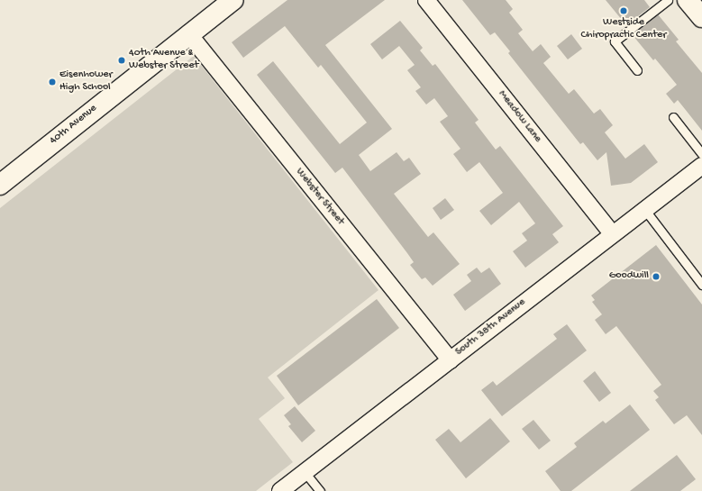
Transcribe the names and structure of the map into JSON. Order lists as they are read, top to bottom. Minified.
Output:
{"streets":{"main road":["40th Avenue"],"street":["Meadow Lane","Webster Street","South 38th Avenue"]},"crossings":[["Meadow Lane","South 38th Avenue"],["40th Avenue","Webster Street"],["Webster Street","South 38th Avenue"]],"places":["Westside Chiropractic Center","40th Avenue & Webster Street","Eisenhower High School","Goodwill"]}
